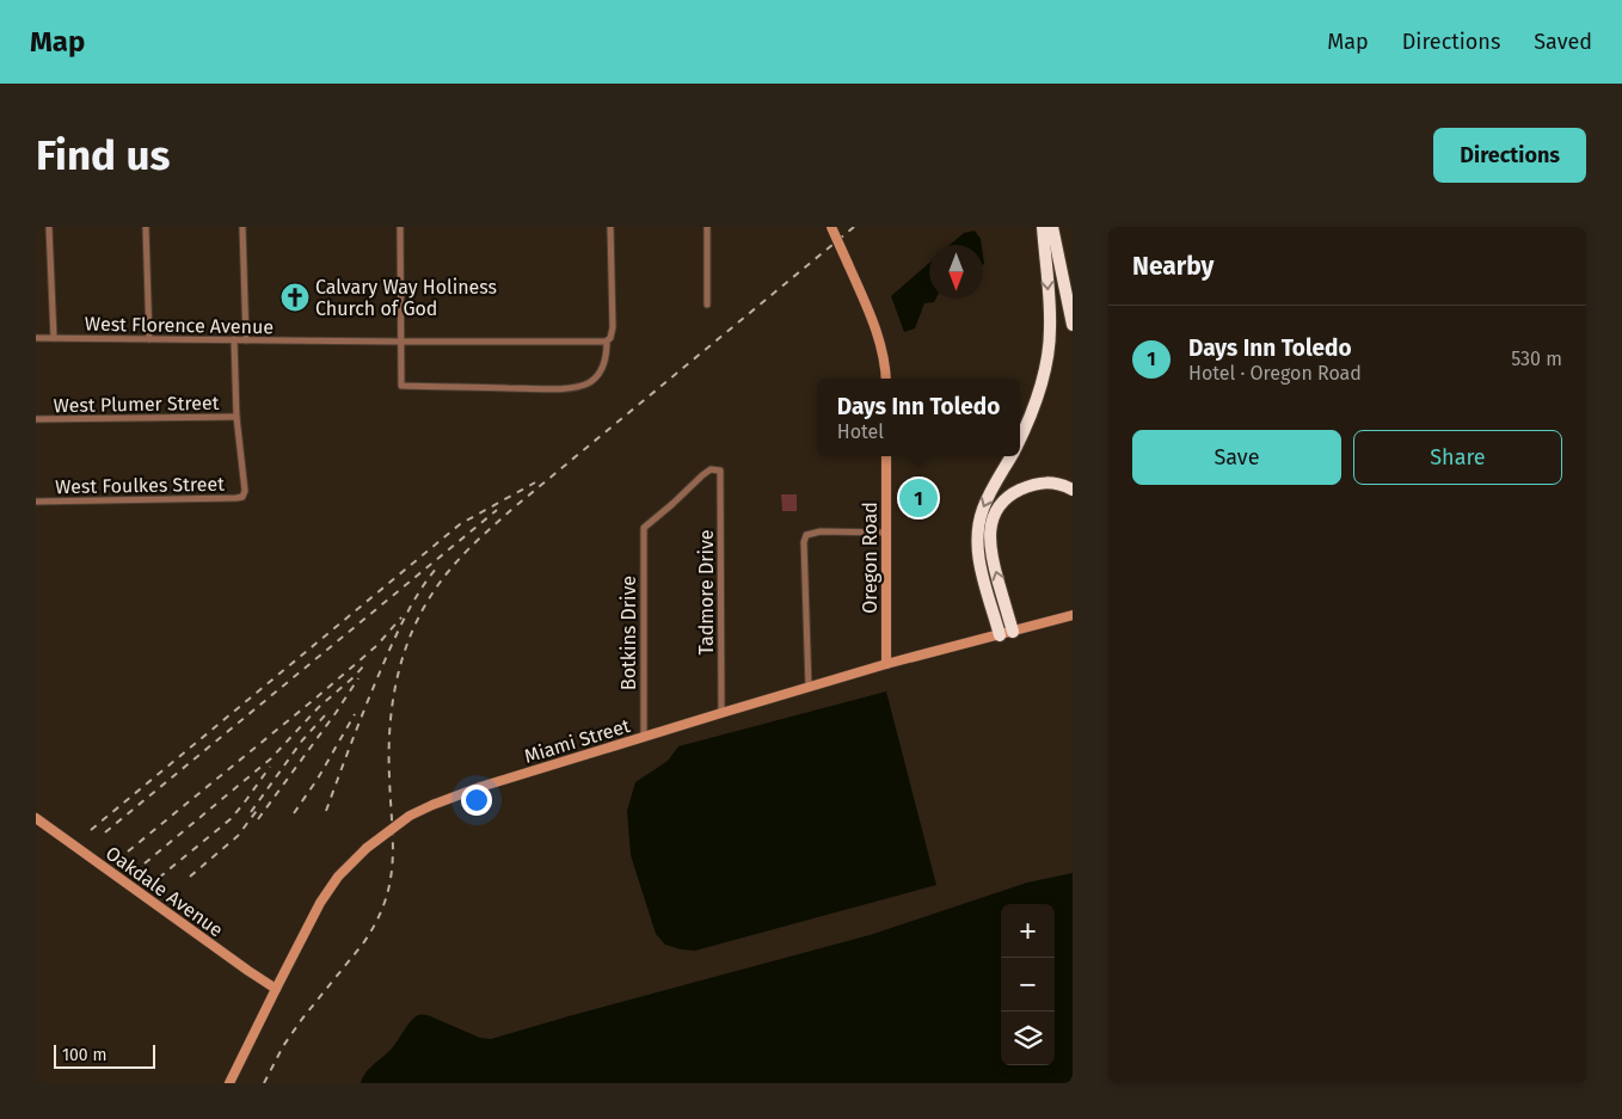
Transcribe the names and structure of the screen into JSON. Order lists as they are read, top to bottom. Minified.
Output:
{"streets":{"main road":["Oregon Road","Miami Street","Oakdale Avenue"],"street":["West Florence Avenue","West Plumer Street","West Foulkes Street","Tadmore Drive","Botkins Drive"]},"crossings":[["West Plumer Street","West Foulkes Street"],["Oregon Road","Miami Street"],["Tadmore Drive","Botkins Drive"],["Tadmore Drive","Miami Street"],["Botkins Drive","Miami Street"],["Miami Street","Oakdale Avenue"]],"places":{"church":["Calvary Way Holiness Church of God"]},"scale_bar":"100 m","north":"bottom","page":{"header":"Map","nav":["Map","Directions","Saved"],"buttons":["Directions",["Save","Share"]],"title":"Find us","heading":"Nearby","list":[{"mark":"1","name":"Days Inn Toledo","note":"Hotel · Oregon Road","value":"530 m"}],"popup":["Days Inn Toledo","Hotel"],"pins":"1","map_buttons":["+","−"],"scale":"100 m"}}
